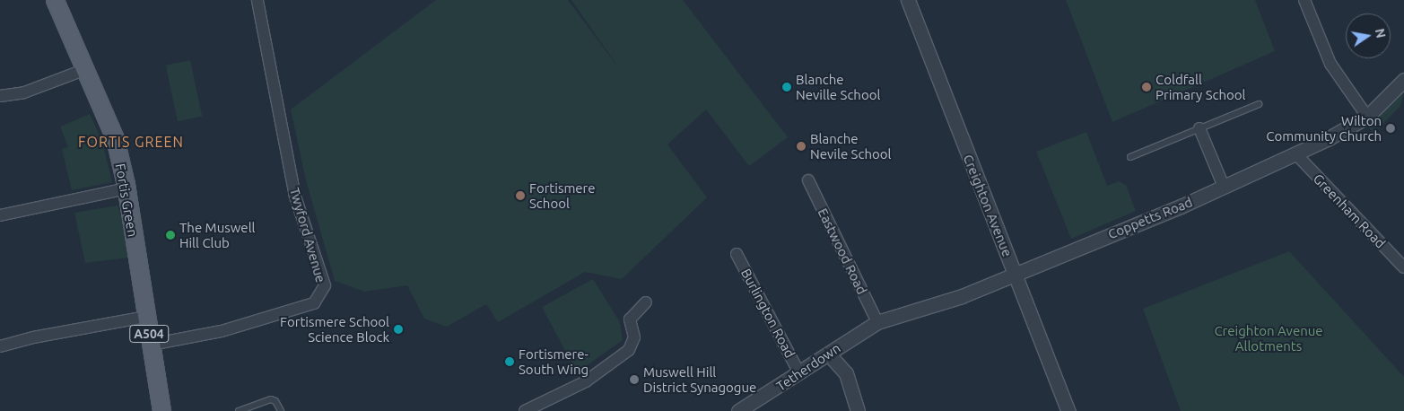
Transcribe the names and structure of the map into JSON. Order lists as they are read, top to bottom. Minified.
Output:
{"streets":{"main road":["Fortis Green","A504"],"street":["Creighton Avenue","Greenham Road","Coppetts Road","Twyford Avenue","Eastwood Road","Burlington Road","Tetherdown"]},"crossings":[["Fortis Green","Twyford Avenue"],["Creighton Avenue","Coppetts Road"],["Greenham Road","Coppetts Road"],["Coppetts Road","Eastwood Road"],["Coppetts Road","Tetherdown"],["Eastwood Road","Tetherdown"],["Burlington Road","Tetherdown"]],"districts":["FORTIS GREEN"],"parks":["Creighton Avenue Allotments"],"places":["Blanche Neville School","Coldfall Primary School","Wilton Community Church","Blanche Nevile School","Fortismere School","The Muswell Hill Club","Fortismere School Science Block","Fortismere- South Wing","Muswell Hill District Synagogue"],"north":"right"}
